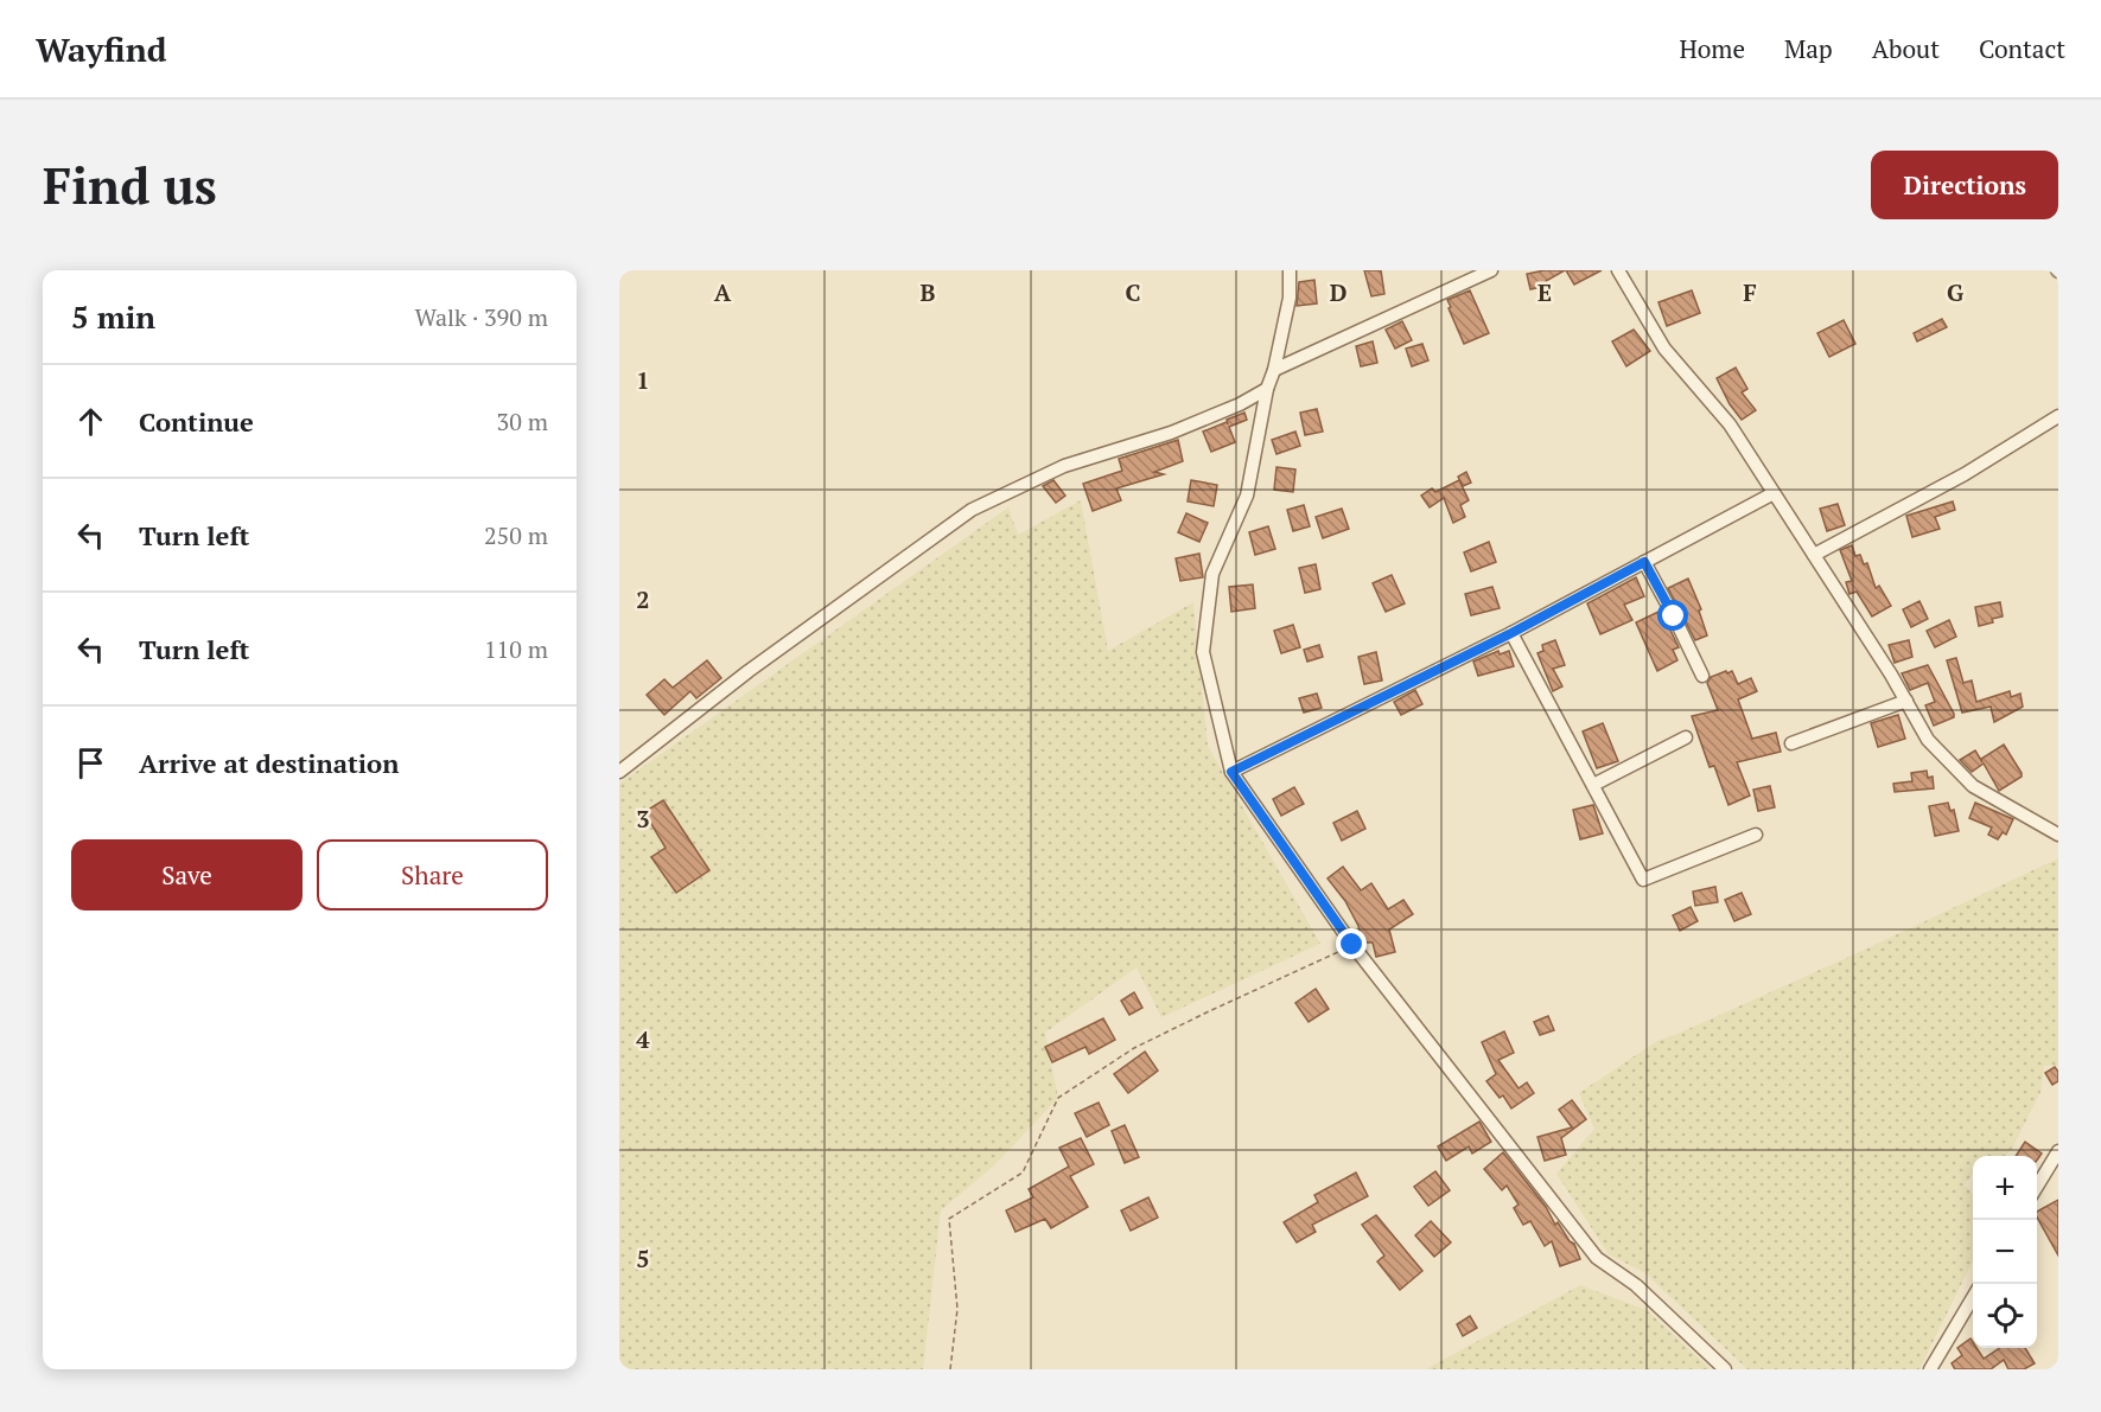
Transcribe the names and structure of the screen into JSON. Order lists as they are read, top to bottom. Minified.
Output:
{"page":{"header":"Wayfind","nav":["Home","Map","About","Contact"],"buttons":["Directions",["Save","Share"]],"title":"Find us","heading":["5 min","Walk · 390 m"],"list":[["Continue","30 m"],["Turn left","250 m"],["Turn left","110 m"],"Arrive at destination"],"map_buttons":["+","−"]},"grid":{"columns":["A","B","C","D","E","F","G"],"rows":["1","2","3","4","5"]}}
